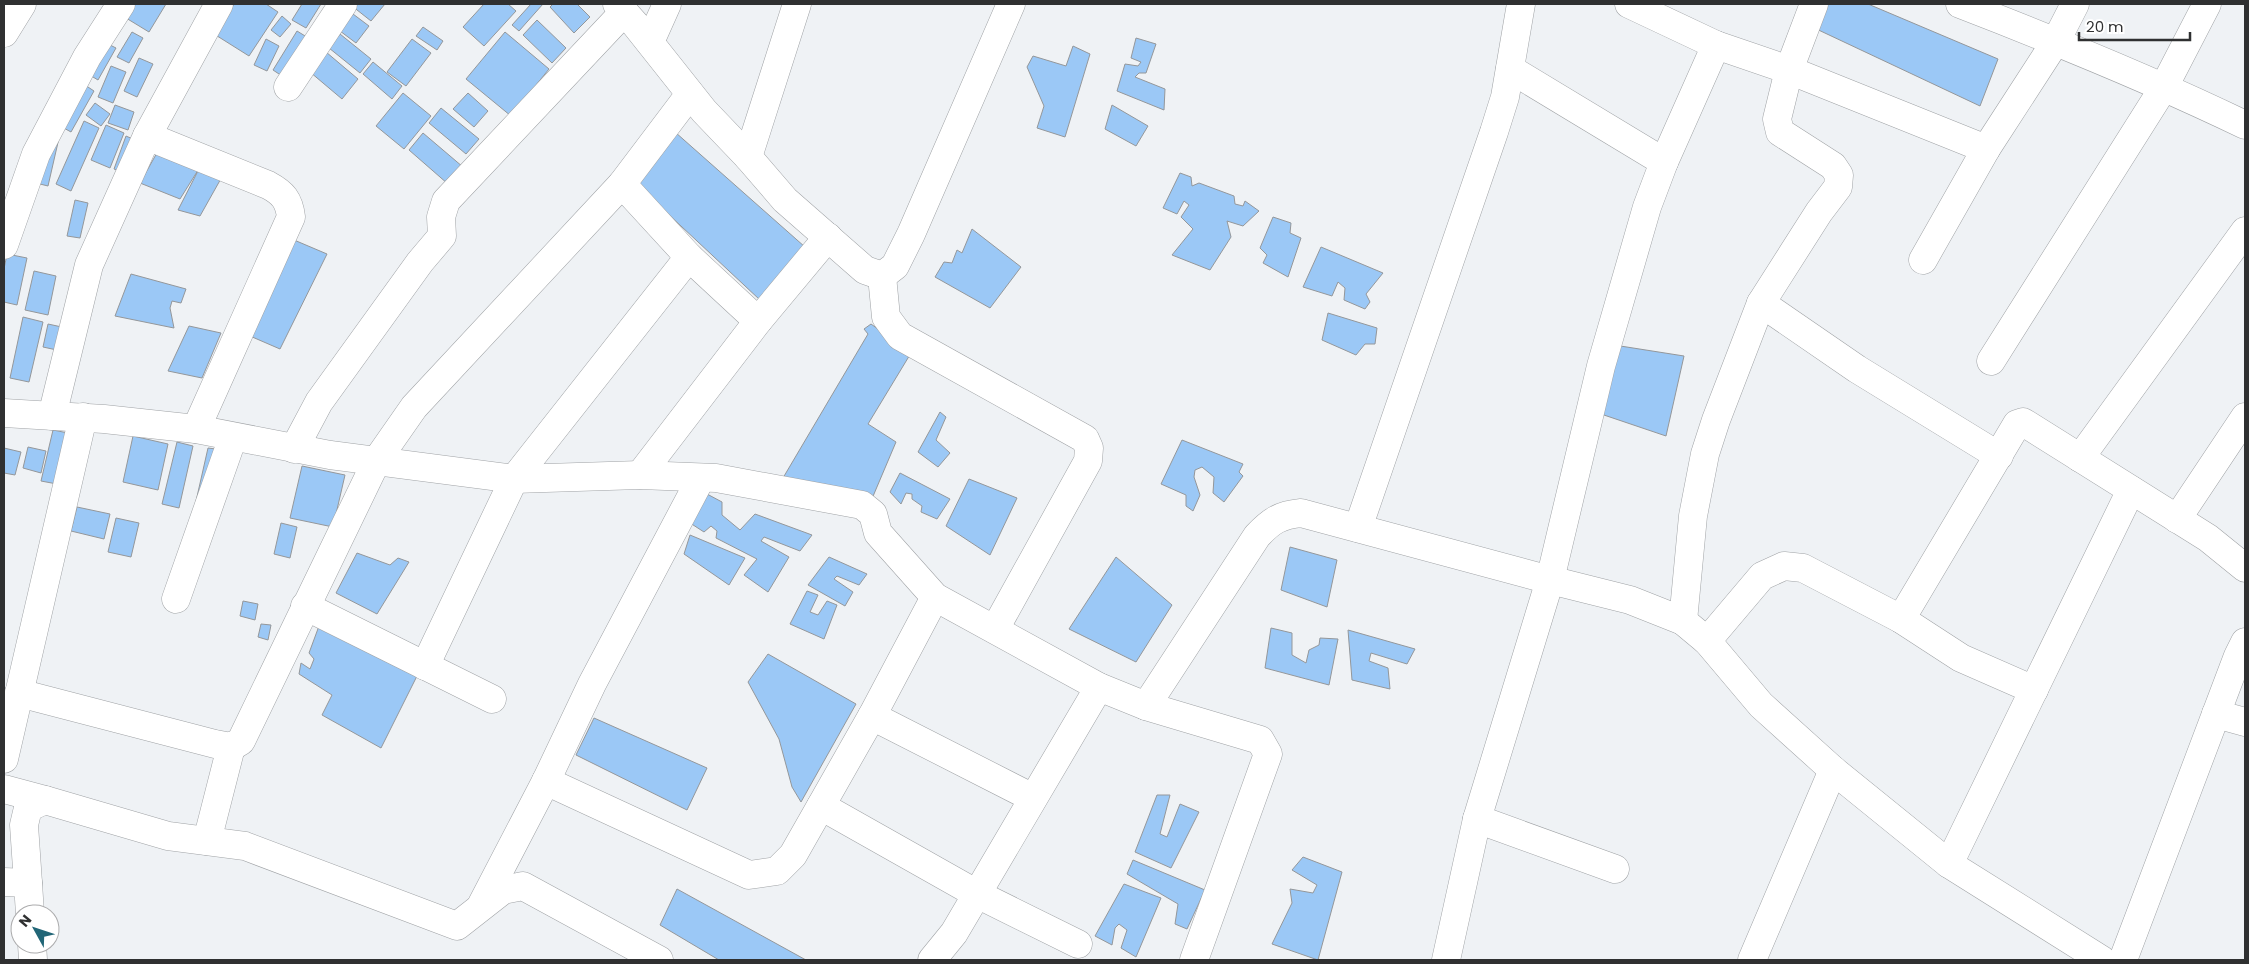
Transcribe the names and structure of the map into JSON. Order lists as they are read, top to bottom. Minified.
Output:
{"scale_bar":"20 m","north":"top left"}
